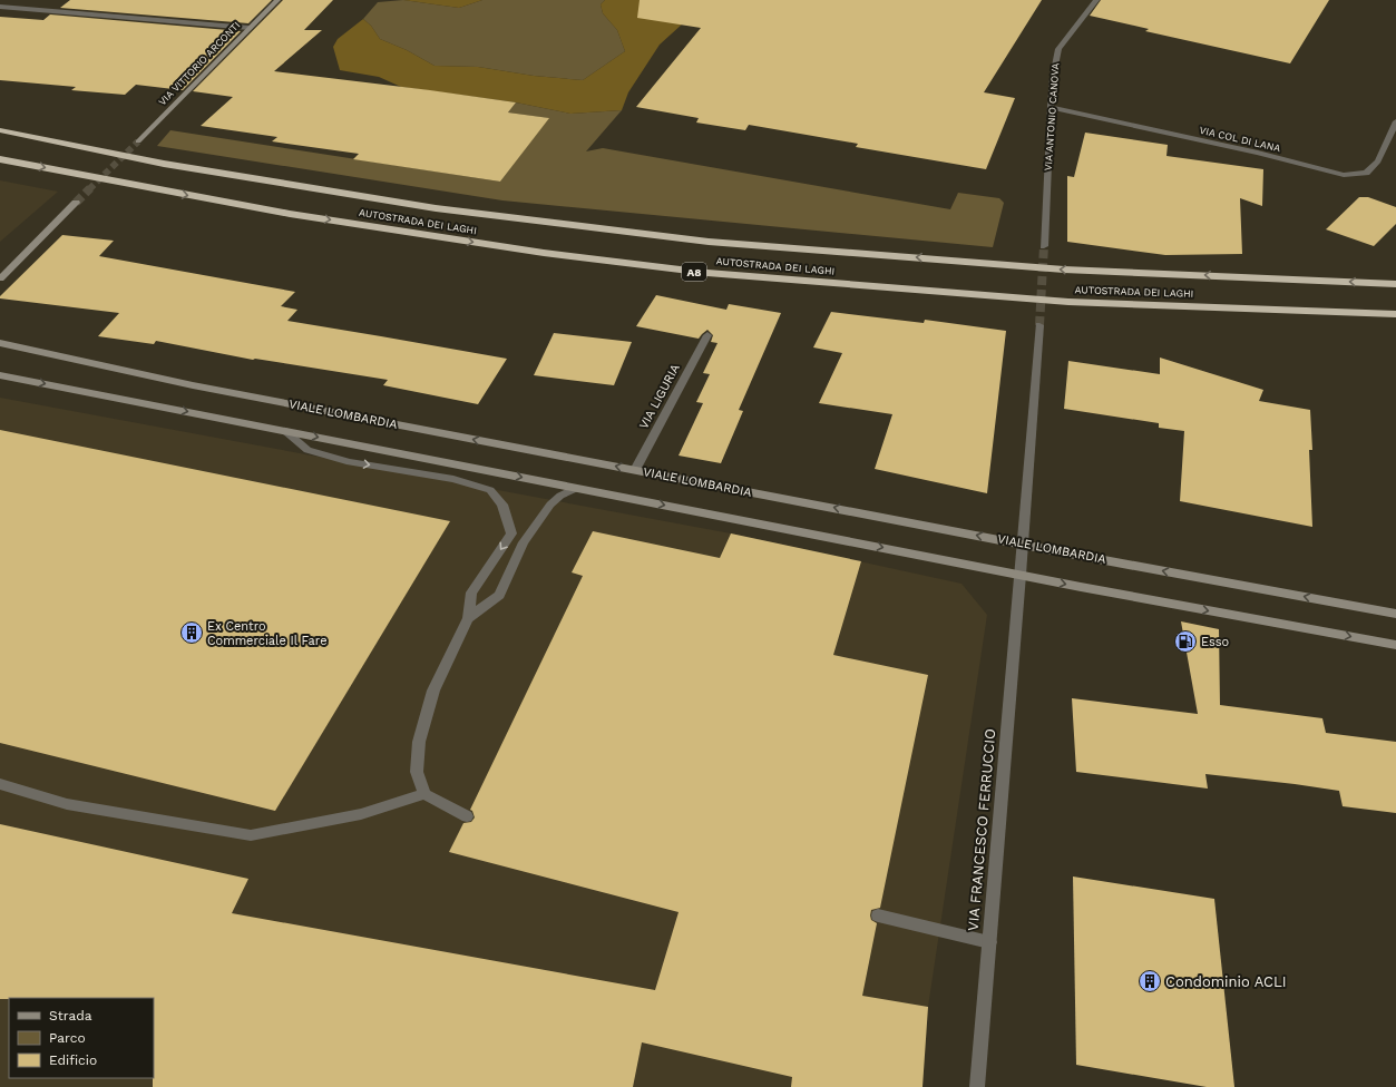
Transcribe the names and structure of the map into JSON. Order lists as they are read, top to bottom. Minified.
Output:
{"streets":{"highway":["AUTOSTRADA DEI LAGHI","A8"],"main road":["VIA VITTORIO ARCONTI","VIALE LOMBARDIA"],"street":["VIA ANTONIO CANOVA","VIA COL DI LANA","VIA LIGURIA","VIA FRANCESCO FERRUCCIO"]},"crossings":[["VIA ANTONIO CANOVA","VIA COL DI LANA"],["VIA LIGURIA","VIALE LOMBARDIA"],["VIALE LOMBARDIA","VIA FRANCESCO FERRUCCIO"]],"places":{"building":["Ex Centro Commerciale Il Fare","Condominio ACLI"],"fuel station":["Esso"]},"legend":["Strada","Parco","Edificio"]}
